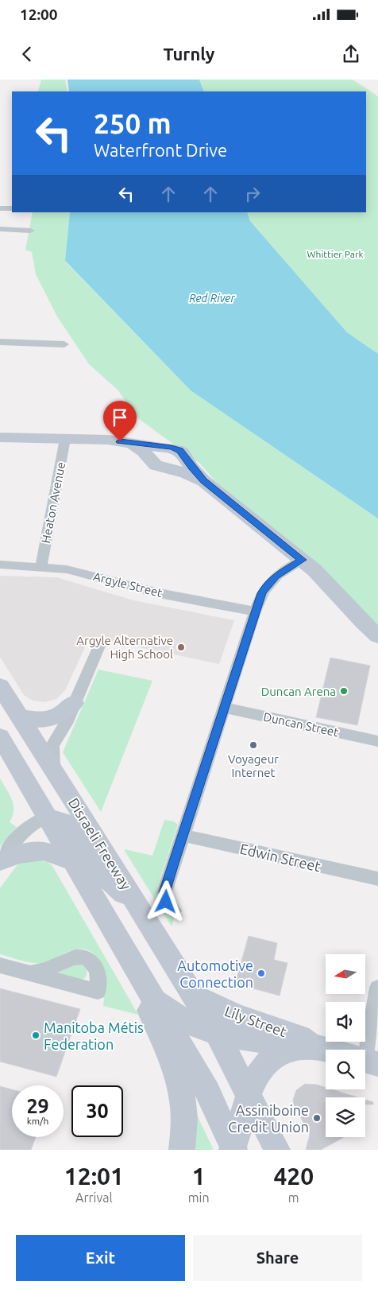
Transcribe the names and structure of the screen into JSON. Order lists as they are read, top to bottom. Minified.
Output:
{"streets":{"main road":["Disraeli Freeway","Lily Street"],"street":["Heaton Avenue","Argyle Street","Duncan Street","Edwin Street"]},"crossings":[["Heaton Avenue","Argyle Street"],["Disraeli Freeway","Lily Street"]],"water":["Red River"],"parks":["Whittier Park"],"places":["Argyle Alternative High School","Duncan Arena","Voyageur Internet","Automotive Connection","Manitoba Métis Federation","Assiniboine Credit Union"],"north":"left","page":{"status":"12:00","header":"Turnly","turn":["250 m","Waterfront Drive"],"speed":"29 km/h","limit":"30","eta":["12:01","Arrival","1","min","420","m"],"buttons":["Exit","Share"]}}
